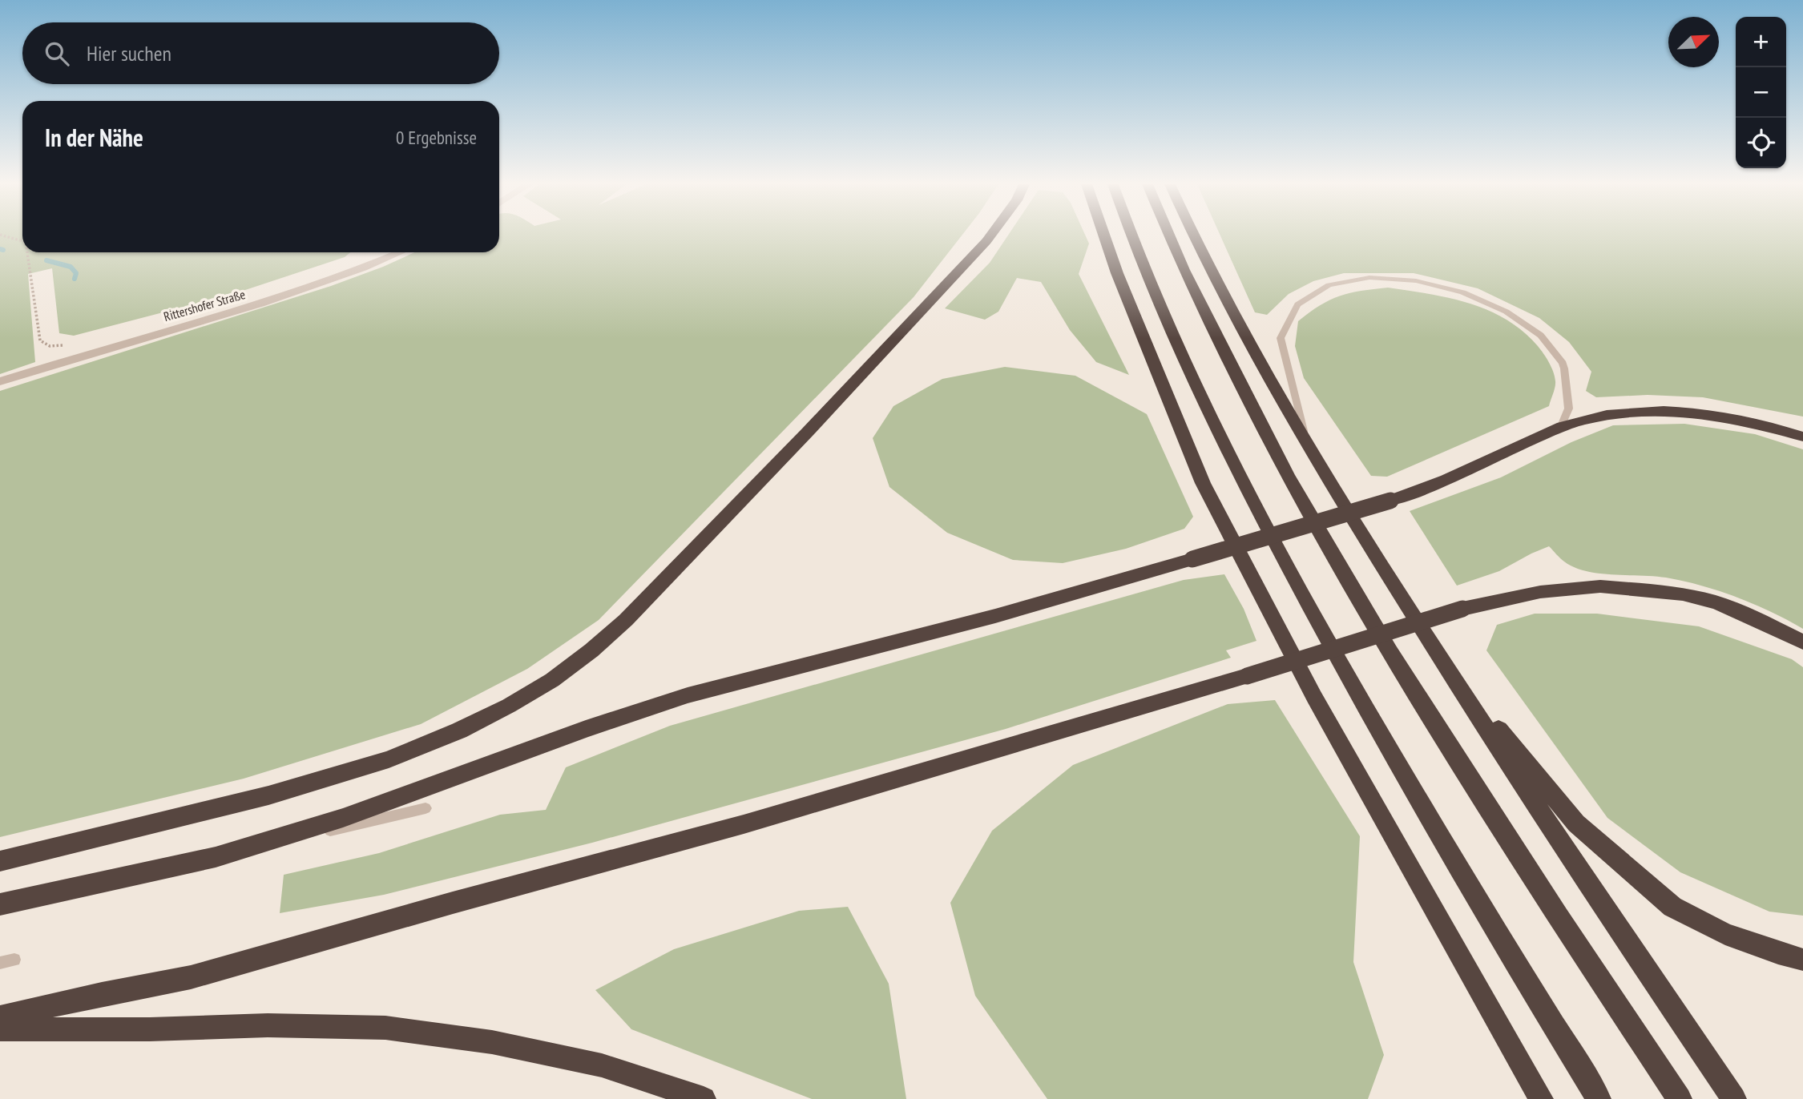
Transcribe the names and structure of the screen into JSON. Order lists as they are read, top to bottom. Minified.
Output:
{"streets":{"street":["Rittershofer Straße"]},"north":"top right","page":{"map_buttons":["+","−"],"search":"Hier suchen","heading":["In der Nähe","0 Ergebnisse"]}}
